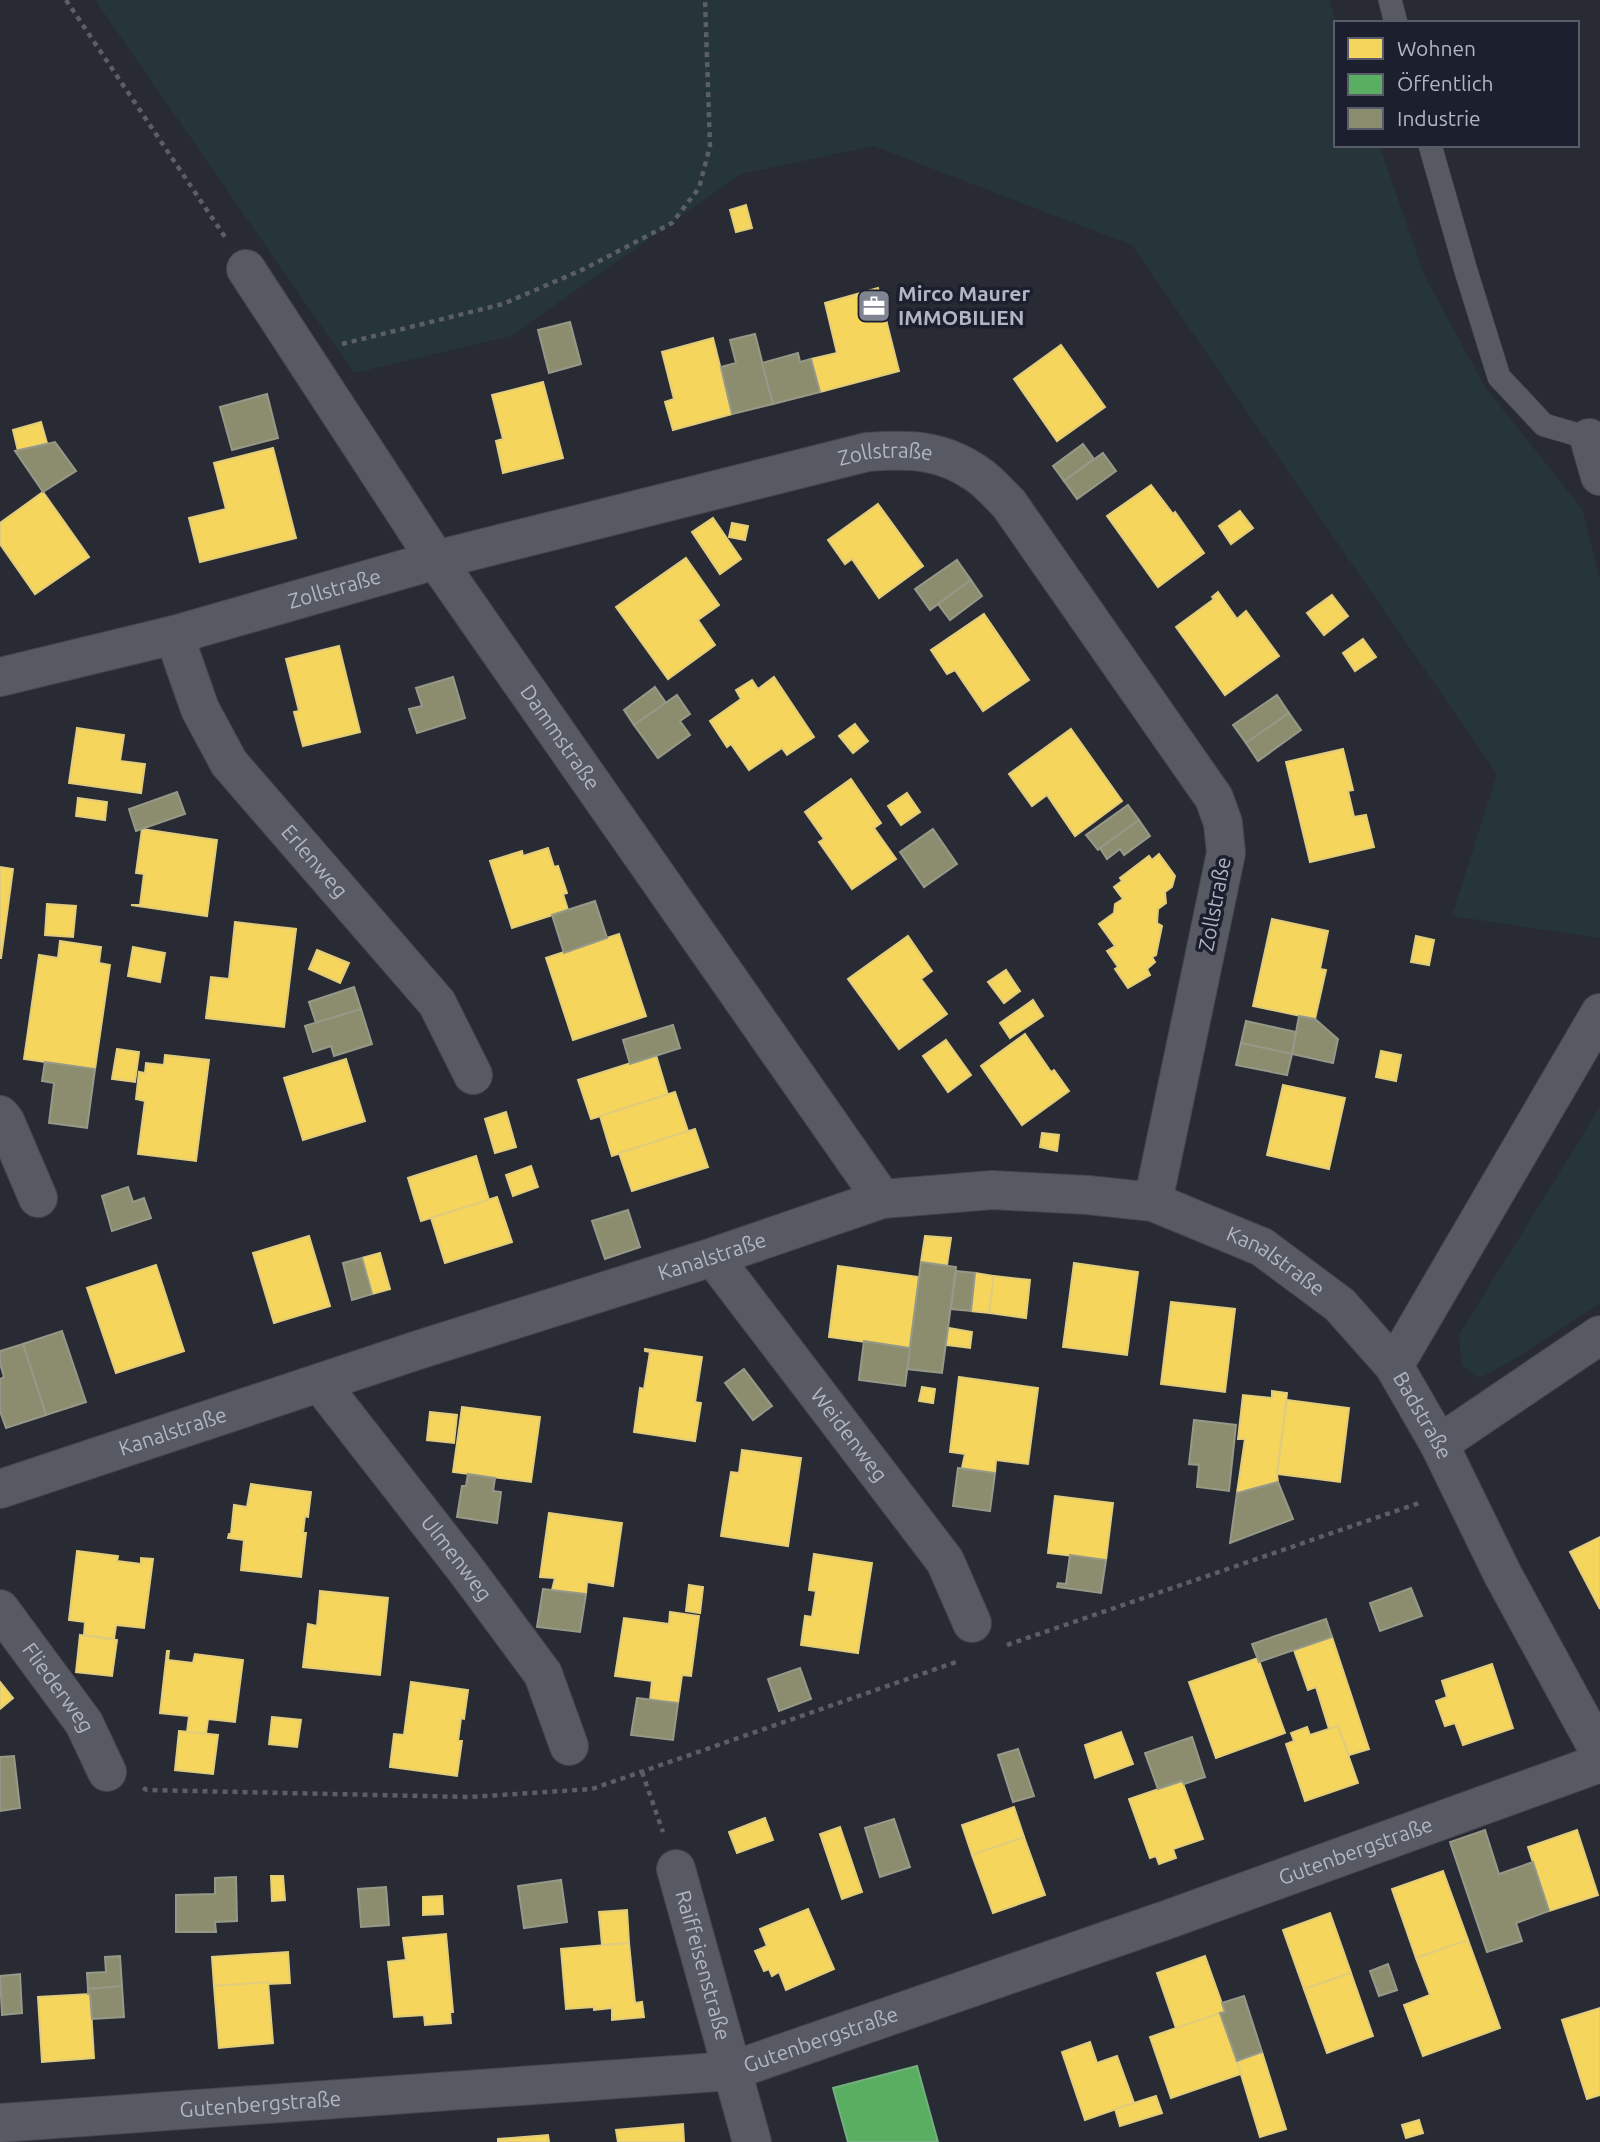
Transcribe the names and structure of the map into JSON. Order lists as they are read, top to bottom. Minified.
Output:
{"streets":{"street":["Zollstraße","Dammstraße","Erlenweg","Kanalstraße","Badstraße","Weidenweg","Ulmenweg","Fliederweg","Gutenbergstraße","Raiffeisenstraße"]},"crossings":[["Zollstraße","Dammstraße"],["Zollstraße","Erlenweg"],["Zollstraße","Kanalstraße"],["Dammstraße","Kanalstraße"],["Kanalstraße","Badstraße"],["Kanalstraße","Weidenweg"],["Kanalstraße","Ulmenweg"],["Gutenbergstraße","Raiffeisenstraße"]],"places":{"office":["Mirco Maurer IMMOBILIEN"]},"legend":["Wohnen","Öffentlich","Industrie"]}
